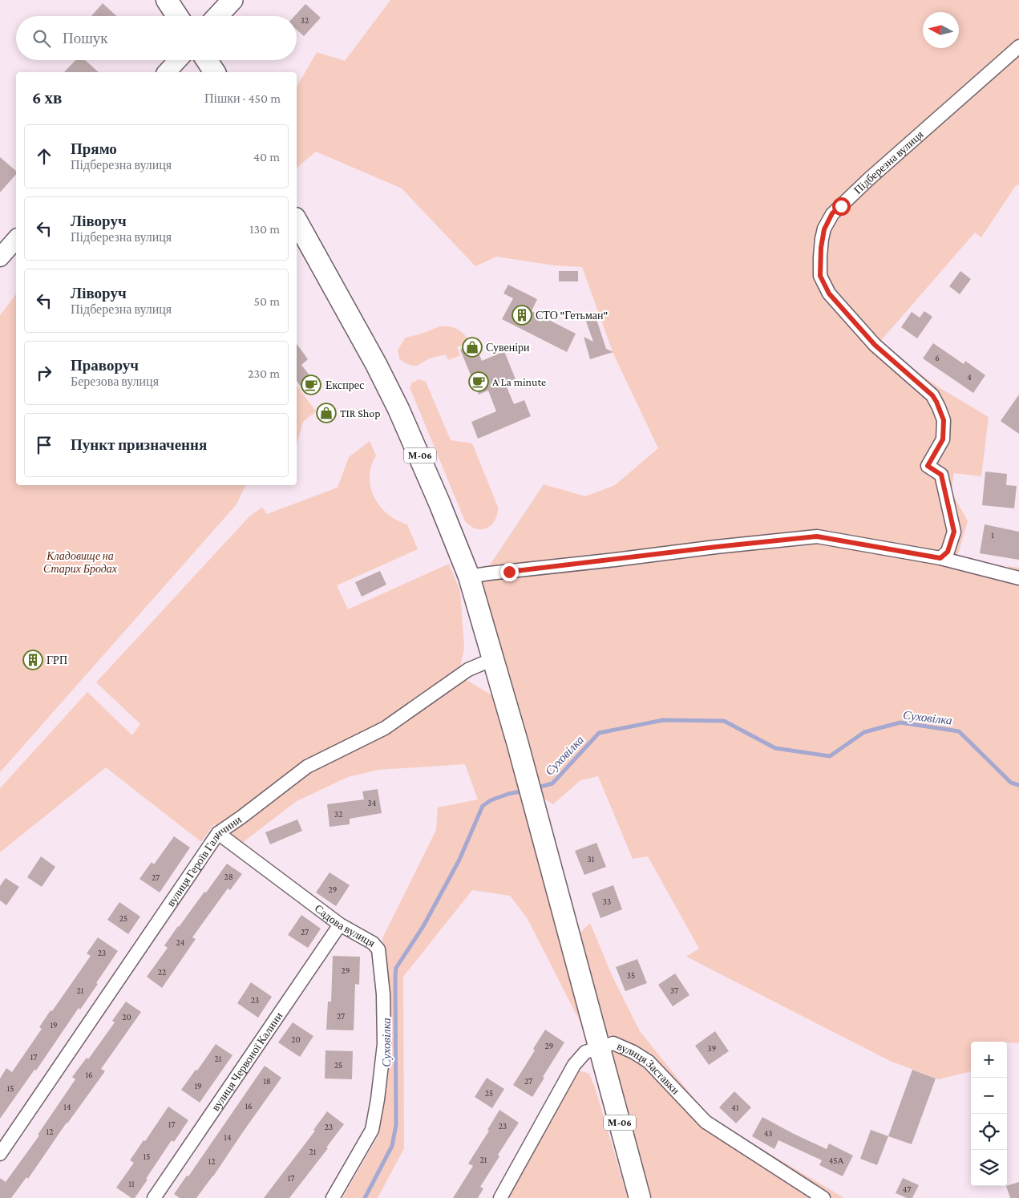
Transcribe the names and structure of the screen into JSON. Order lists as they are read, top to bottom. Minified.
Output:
{"streets":{"highway":["М-06"],"street":["Підберезна вулиця","вулиця Героїв Галичини","Садова вулиця","вулиця Червоної Калини","вулиця Заставки"]},"crossings":[["М-06","вулиця Героїв Галичини"],["М-06","вулиця Заставки"],["вулиця Героїв Галичини","Садова вулиця"],["Садова вулиця","вулиця Червоної Калини"]],"water":["Суховілка"],"parks":["Кладовище на Старих Бродах"],"places":{"building":["СТО \"Гетьман\"","ГРП"],"shop":["Сувеніри","TIR Shop"],"cafe":["A La minute","Експрес"]},"house_numbers":["32","6","4","1","34","32","31","28","27","29","33","25","27","24","23","29","22","35","21","37","23","27","20","19","20","29","39","17","21","25","16","18","27","19","15","25","16","14","41","17","23","23","12","43","14","21","15","21","45А","12","17","11","47"],"north":"left","page":{"search":"Пошук","heading":["6 хв","Пішки · 450 m"],"list":[["Прямо","Підберезна вулиця","40 m"],["Ліворуч","Підберезна вулиця","130 m"],["Ліворуч","Підберезна вулиця","50 m"],["Праворуч","Березова вулиця","230 m"],"Пункт призначення"],"map_buttons":["+","−"]}}
